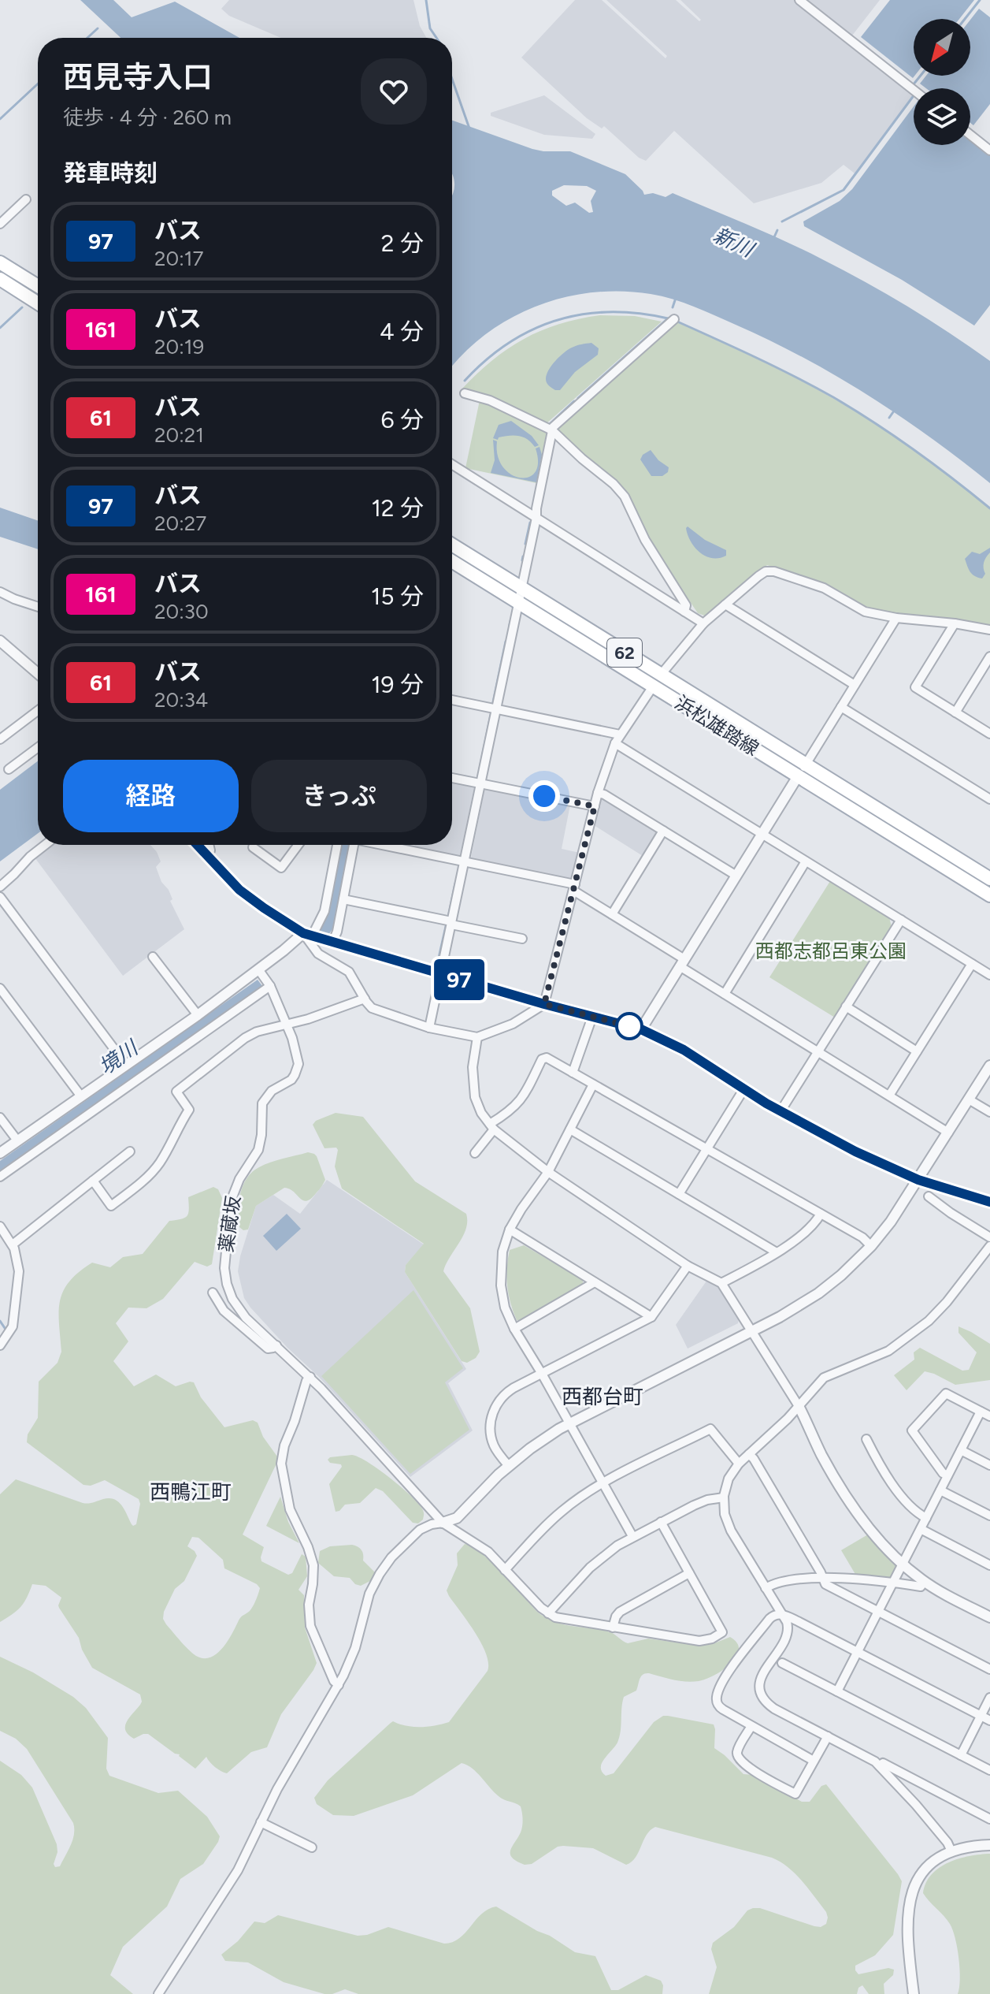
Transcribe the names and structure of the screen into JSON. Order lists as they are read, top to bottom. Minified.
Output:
{"streets":{"main road":["62","浜松雄踏線"],"street":["薬蔵坂"]},"districts":["西都台町","西鴨江町"],"water":["新川","境川"],"parks":["西都志都呂東公園"],"lines":["bus line 97"],"north":"bottom left","page":{"on_map":"97","heading":[["西見寺入口","徒歩 · 4 分 · 260 m"],"発車時刻"],"list":[{"mark":"97","name":"バス","note":"20:17","value":"2 分"},{"mark":"161","name":"バス","note":"20:19","value":"4 分"},{"mark":"61","name":"バス","note":"20:21","value":"6 分"},{"mark":"97","name":"バス","note":"20:27","value":"12 分"},{"mark":"161","name":"バス","note":"20:30","value":"15 分"},{"mark":"61","name":"バス","note":"20:34","value":"19 分"}],"buttons":["経路","きっぷ"]}}
